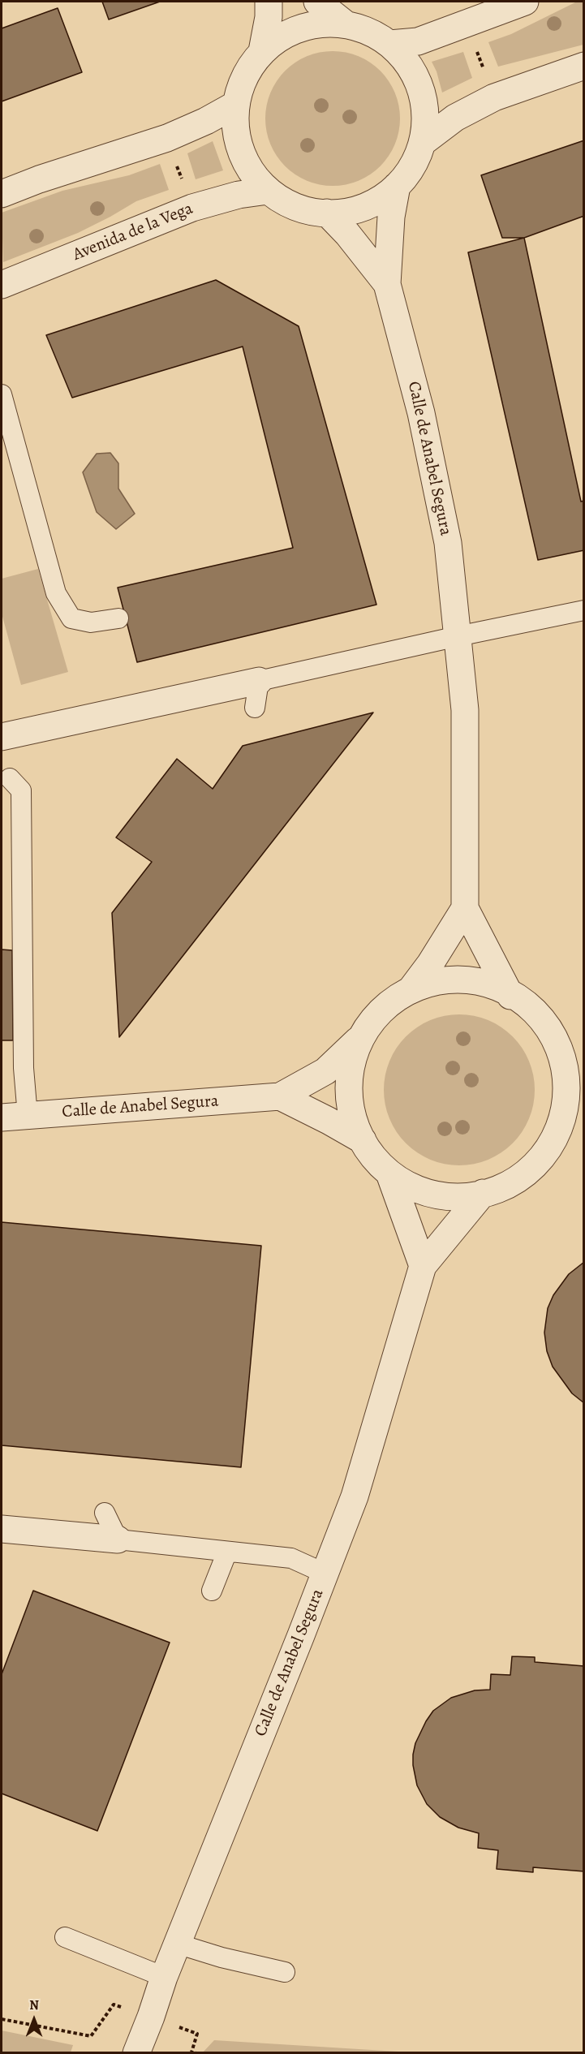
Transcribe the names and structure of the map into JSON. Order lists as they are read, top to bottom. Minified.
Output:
{"streets":{"street":["Avenida de la Vega","Calle de Anabel Segura"]},"north":"top"}
